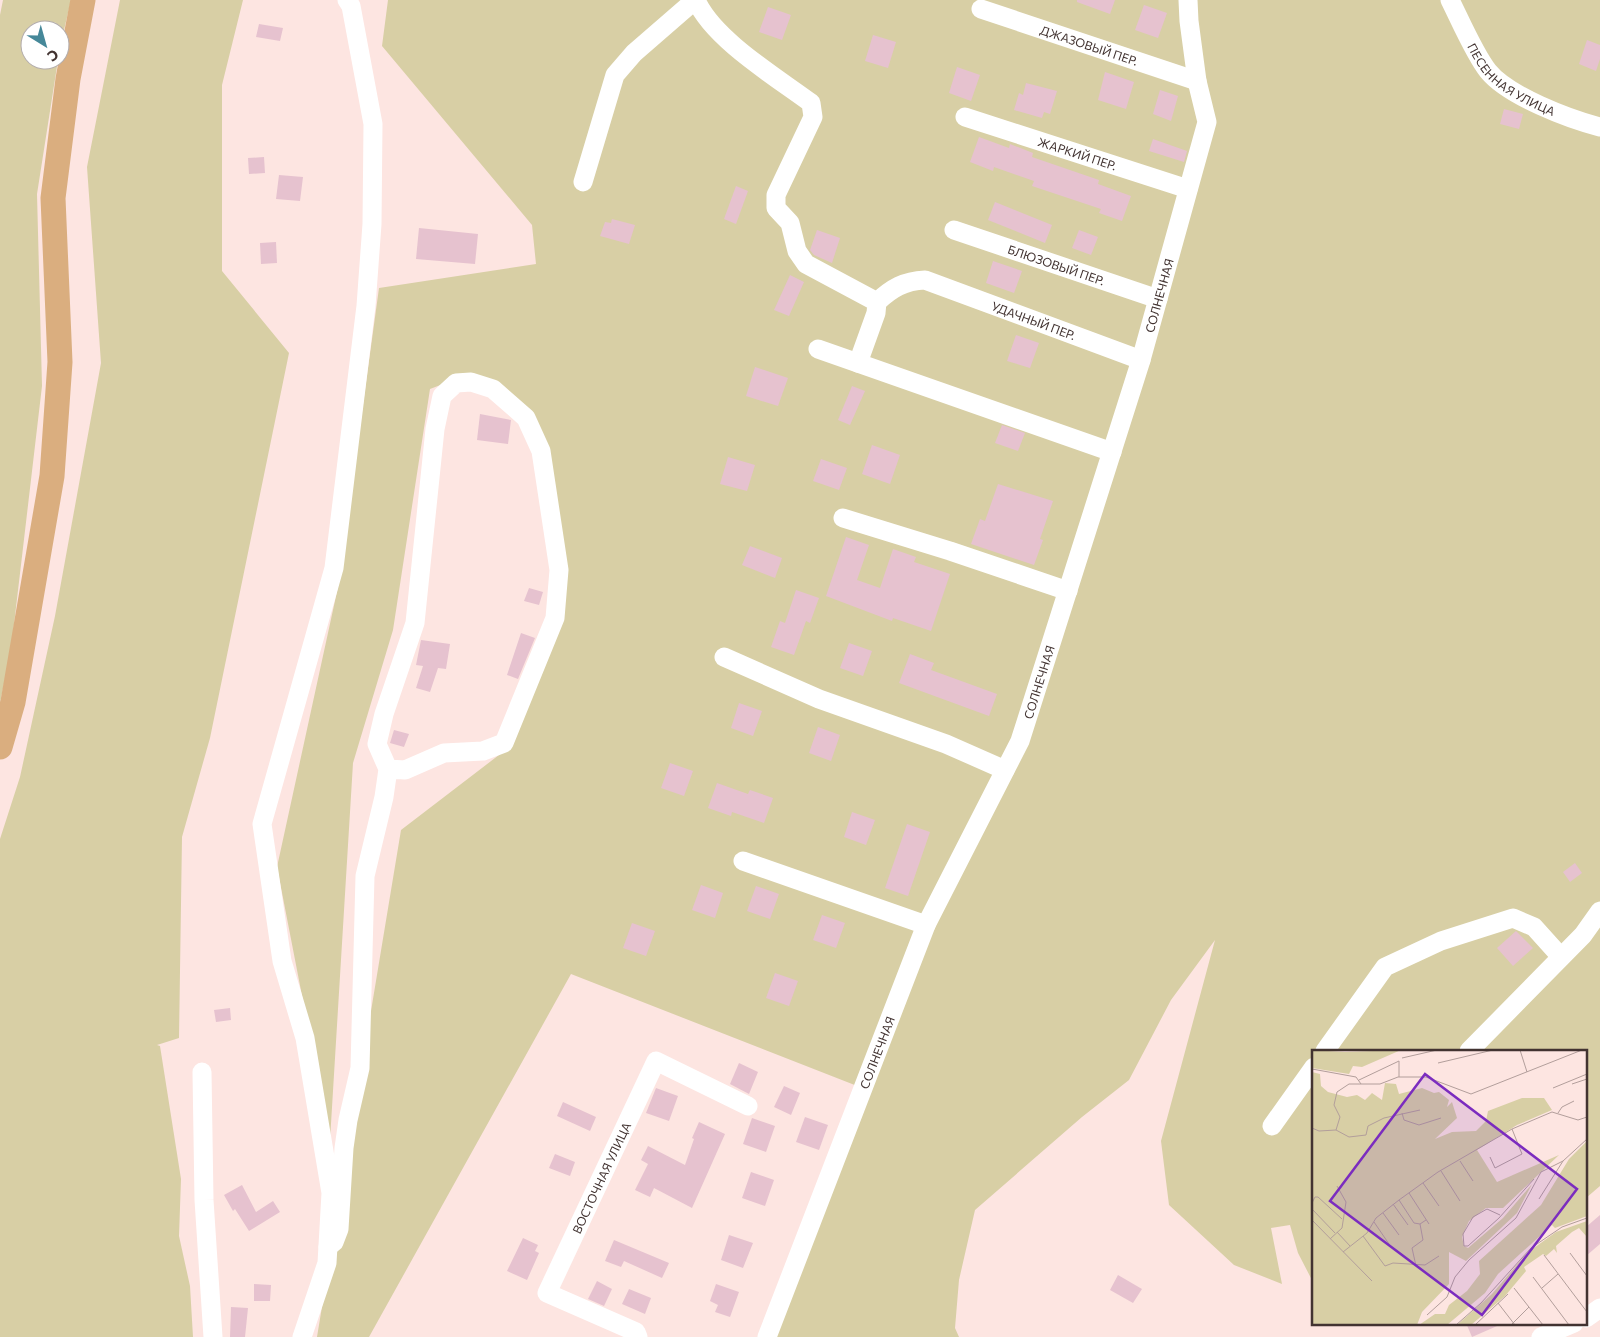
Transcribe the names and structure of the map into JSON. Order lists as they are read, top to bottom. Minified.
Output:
{"streets":{"street":["ДЖАЗОВЫЙ ПЕР.","ПЕСЕННАЯ УЛИЦА","ЖАРКИЙ ПЕР.","БЛЮЗОВЫЙ ПЕР.","СОЛНЕЧНАЯ","УДАЧНЫЙ ПЕР.","ВОСТОЧНАЯ УЛИЦА"]},"crossings":[["ДЖАЗОВЫЙ ПЕР.","СОЛНЕЧНАЯ"],["ЖАРКИЙ ПЕР.","СОЛНЕЧНАЯ"],["БЛЮЗОВЫЙ ПЕР.","СОЛНЕЧНАЯ"],["СОЛНЕЧНАЯ","УДАЧНЫЙ ПЕР."]],"north":"bottom right"}
